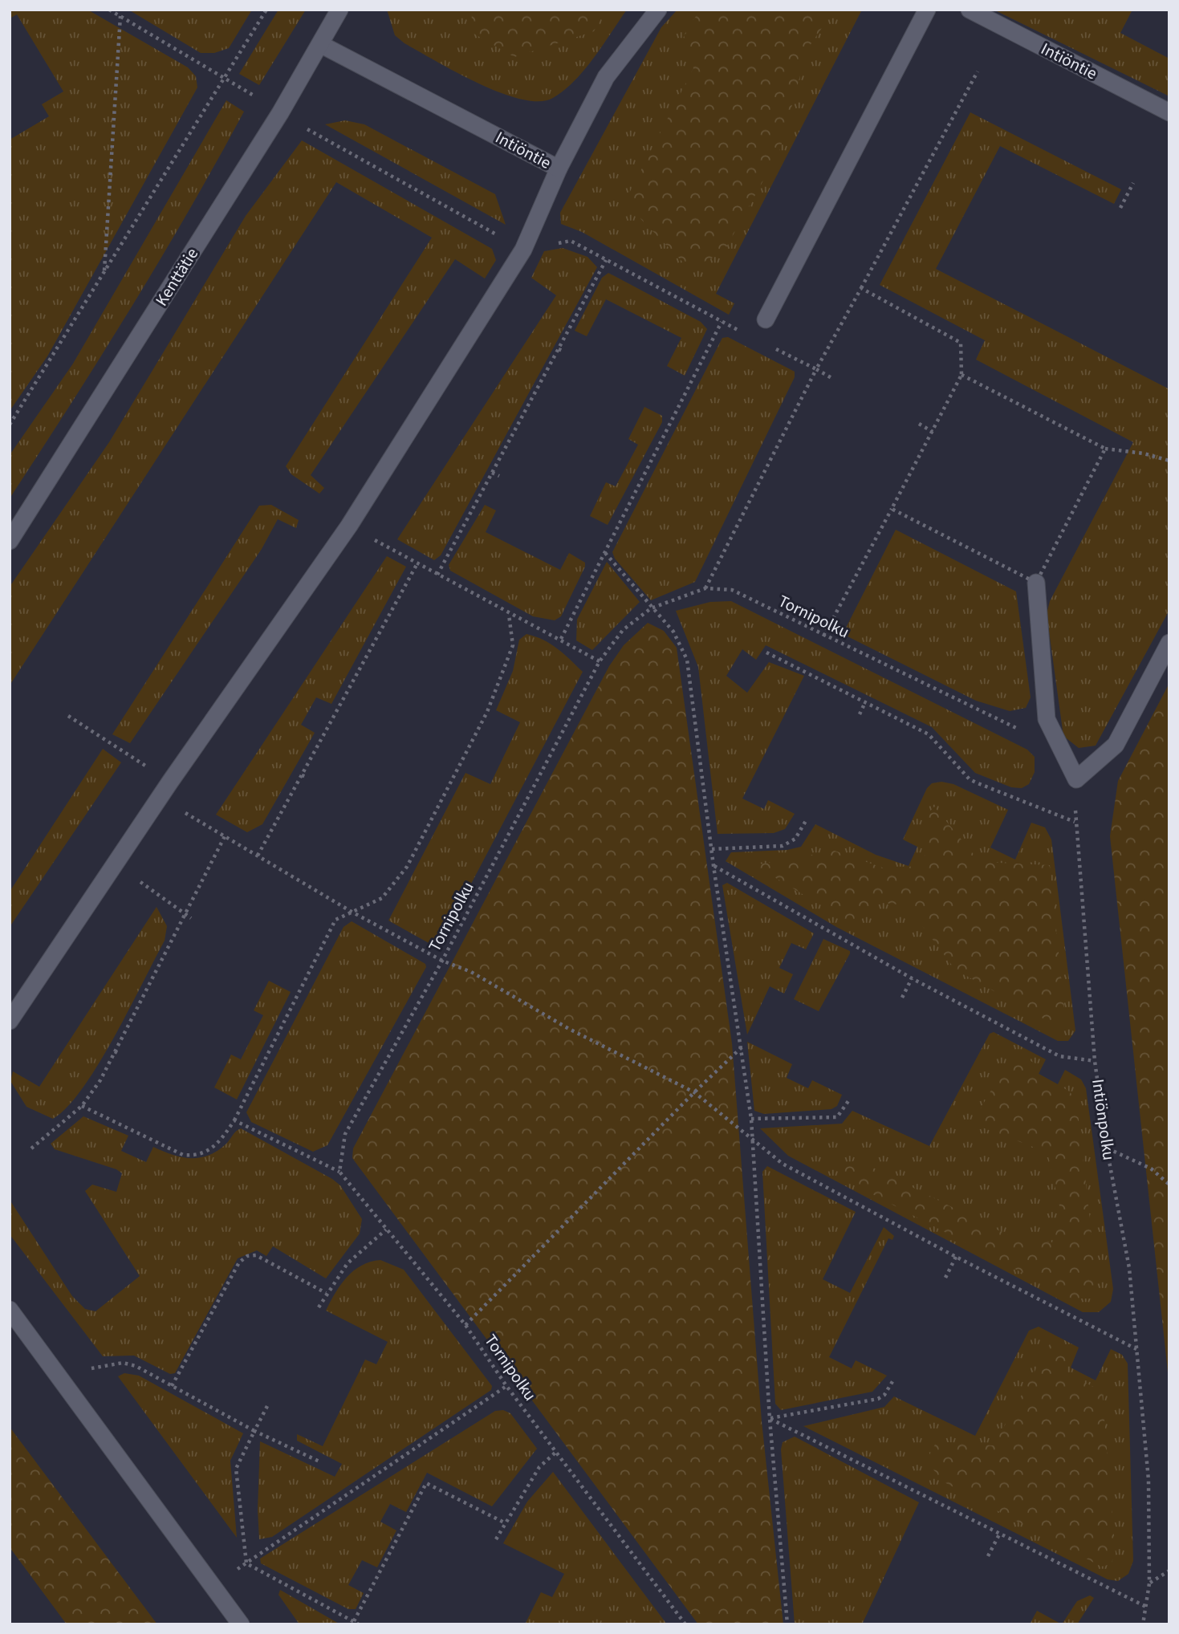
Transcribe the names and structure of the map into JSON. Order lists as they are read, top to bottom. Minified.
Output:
{"streets":{"street":["Intiöntie","Kenttätie"],"path":["Tornipolku","Intiönpolku"]},"crossings":[["Intiöntie","Kenttätie"]]}
